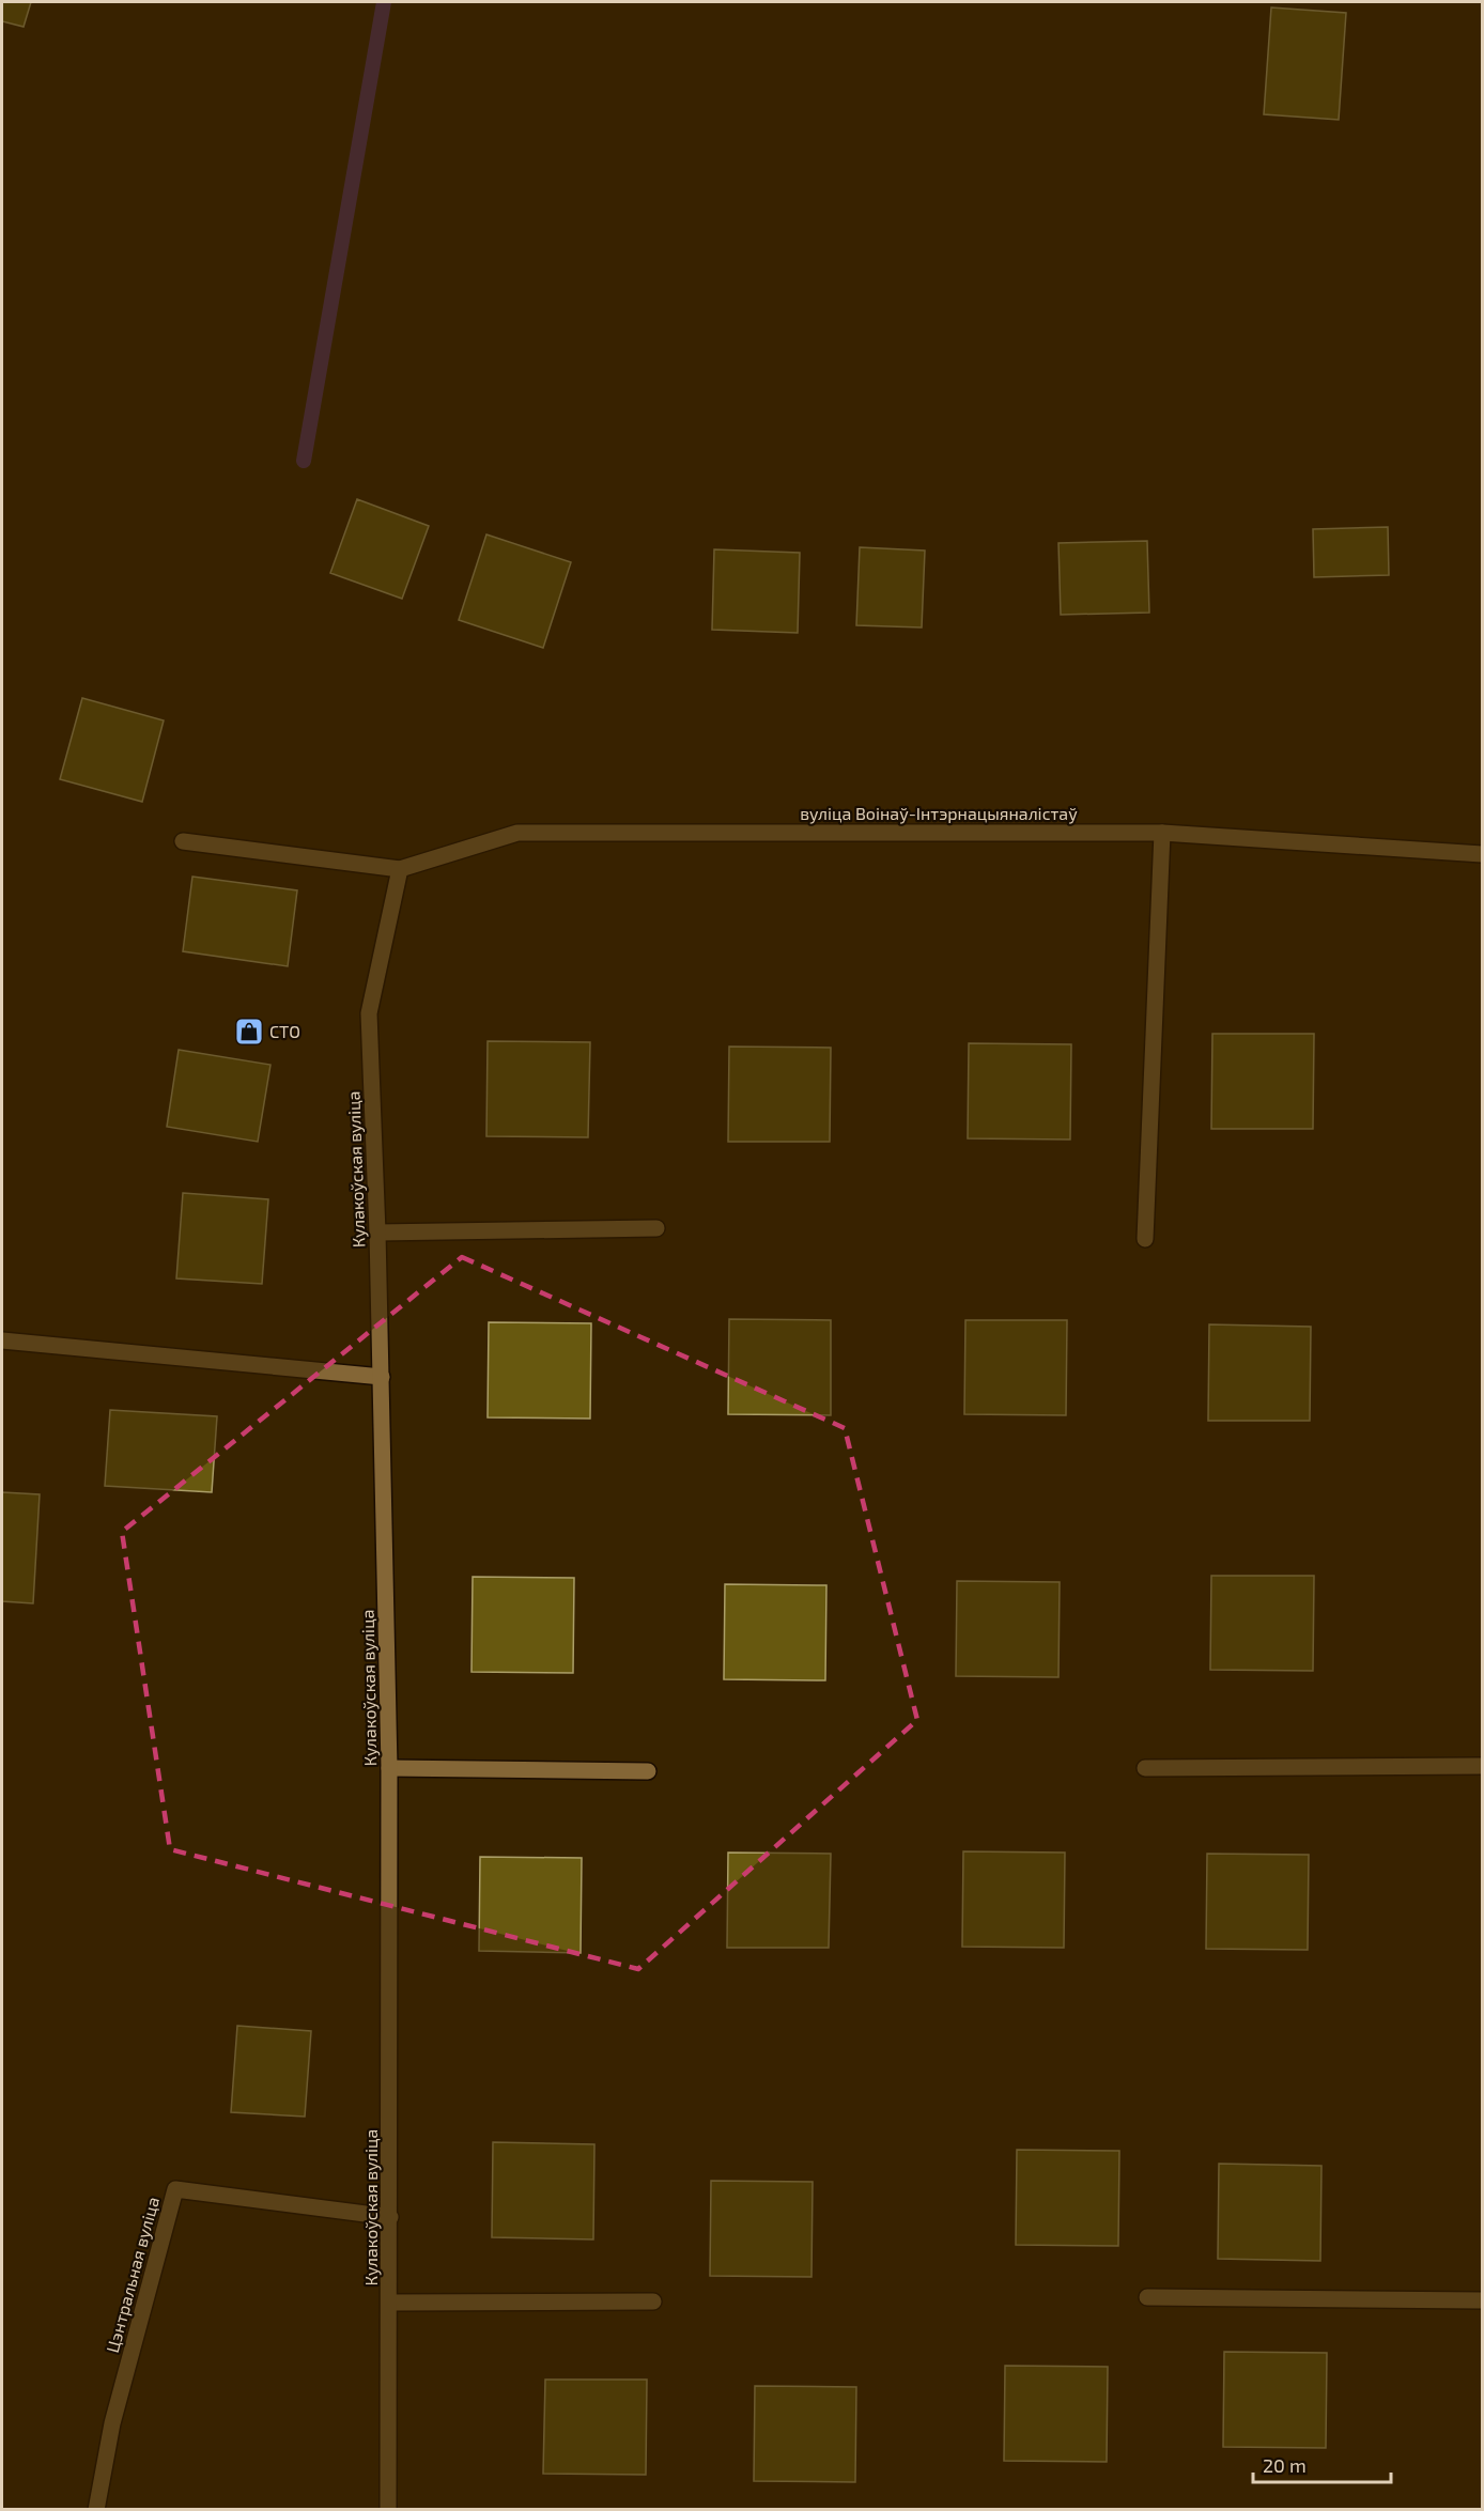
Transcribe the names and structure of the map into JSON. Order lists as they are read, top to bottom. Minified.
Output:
{"streets":{"street":["вуліца Воінаў-Інтэрнацыяналістаў","Кулакоўская вуліца","Цэнтральная вуліца"]},"crossings":[["вуліца Воінаў-Інтэрнацыяналістаў","Кулакоўская вуліца"],["Кулакоўская вуліца","Цэнтральная вуліца"]],"places":{"shop":["СТО"]},"scale_bar":"20 m"}
